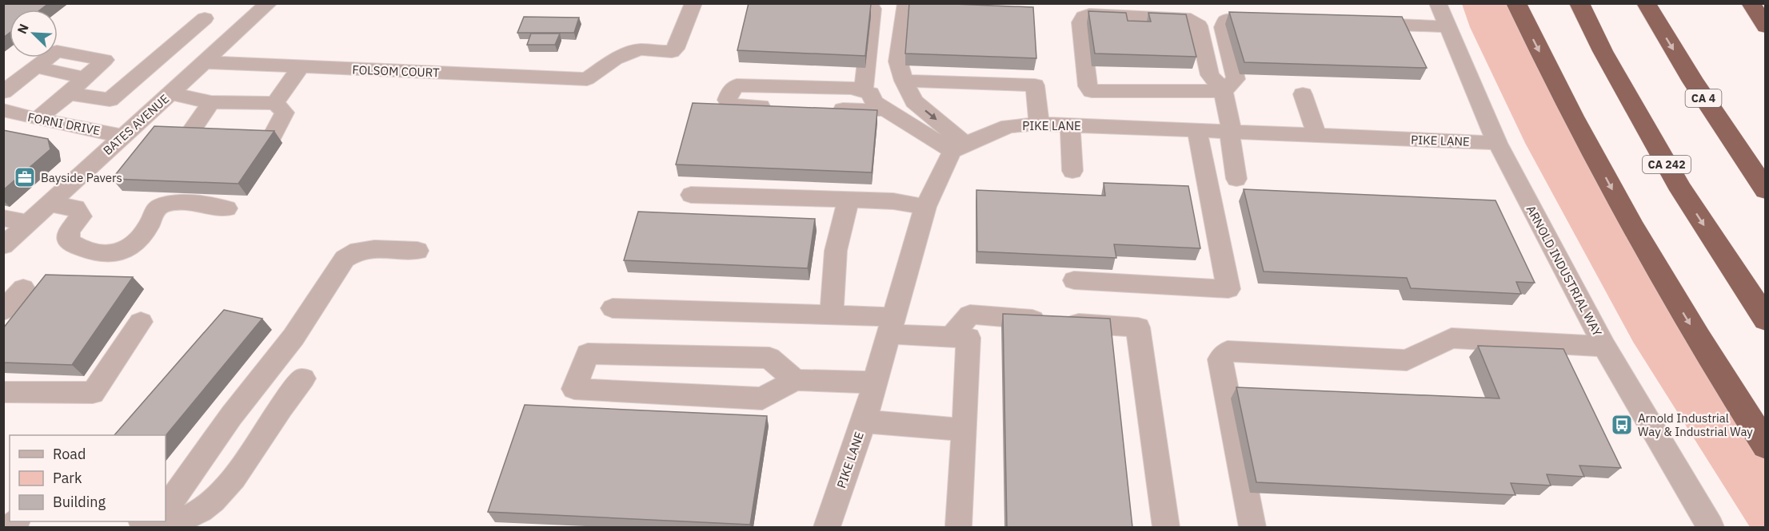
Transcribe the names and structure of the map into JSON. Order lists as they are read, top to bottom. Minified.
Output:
{"streets":{"highway":["CA 4","CA 242"],"street":["FOLSOM COURT","FORNI DRIVE","BATES AVENUE","PIKE LANE","ARNOLD INDUSTRIAL WAY"]},"crossings":[["FOLSOM COURT","BATES AVENUE"],["FORNI DRIVE","BATES AVENUE"],["PIKE LANE","ARNOLD INDUSTRIAL WAY"]],"places":{"office":["Bayside Pavers"],"bus stop":["Arnold Industrial Way & Industrial Way"]},"legend":["Road","Park","Building"],"north":"top left"}
